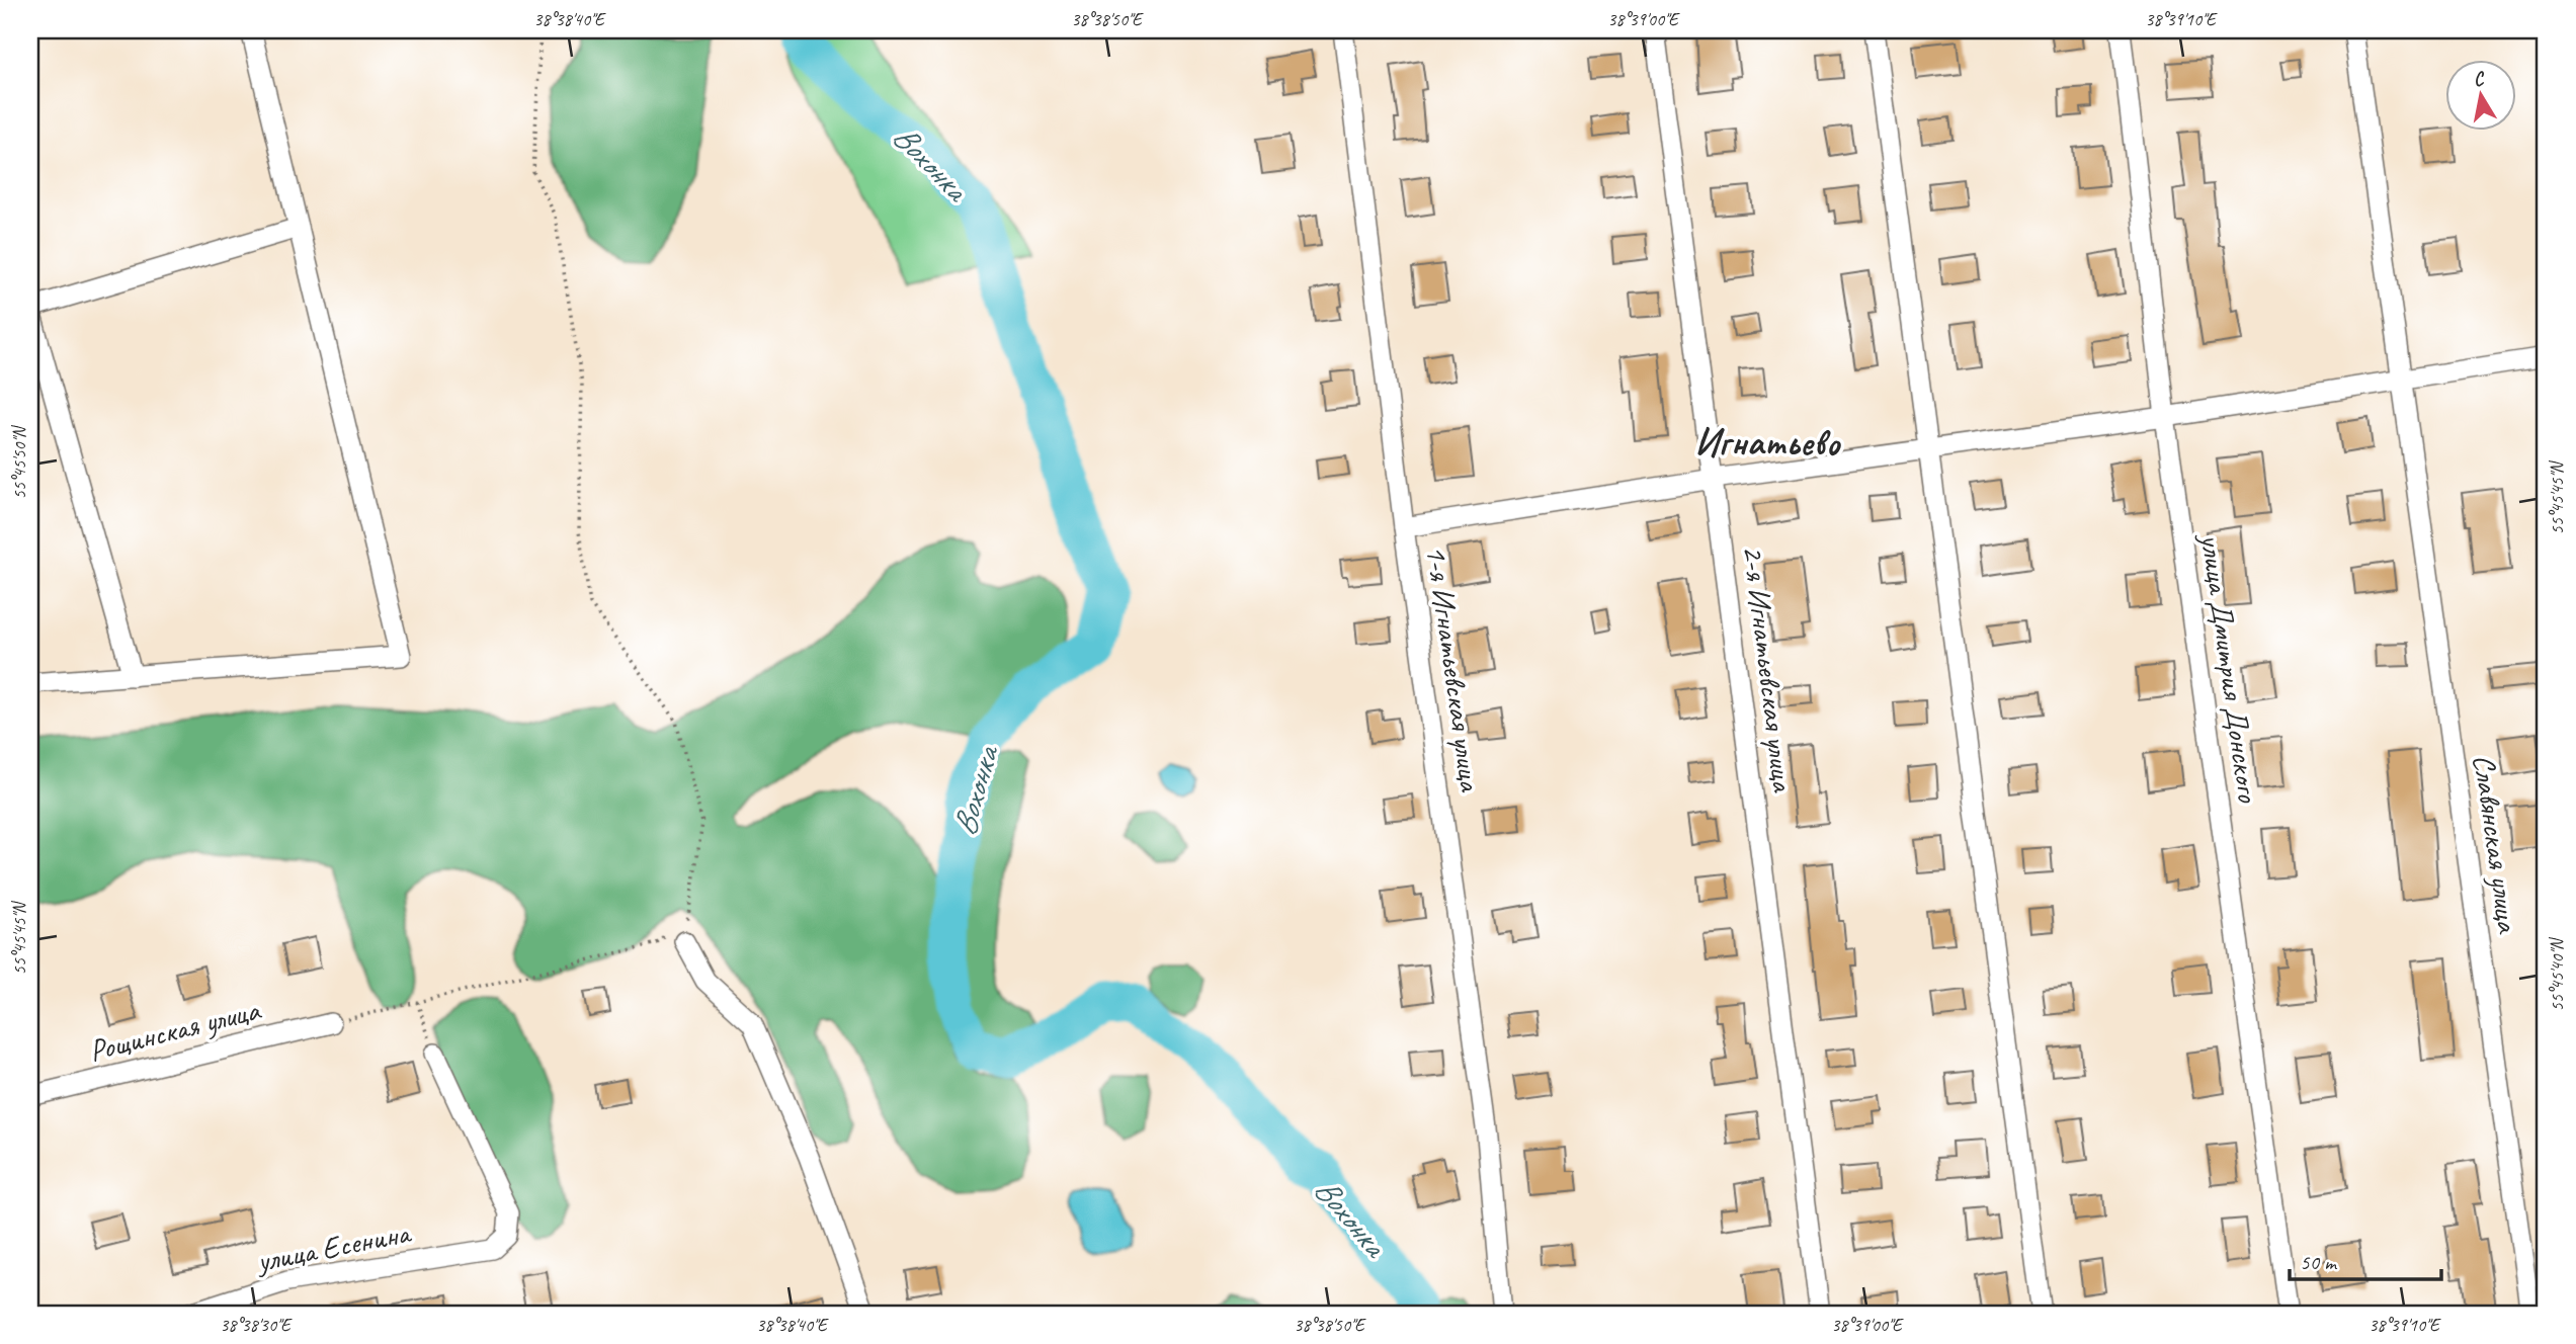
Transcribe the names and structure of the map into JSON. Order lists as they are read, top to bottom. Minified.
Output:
{"streets":{"street":["1-я Игнатьевская улица","2-я Игнатьевская улица","улица Дмитрия Донского","Славянская улица","Рощинская улица","улица Есенина"]},"districts":["Игнатьево"],"water":["Вохонка"],"scale_bar":"50 m","north":"top","coordinates":["38°38'40\"E","38°38'50\"E","38°39'00\"E","38°39'10\"E","55°45'50\"N","55°45'45\"N","55°45'40\"N","38°38'30\"E"]}
